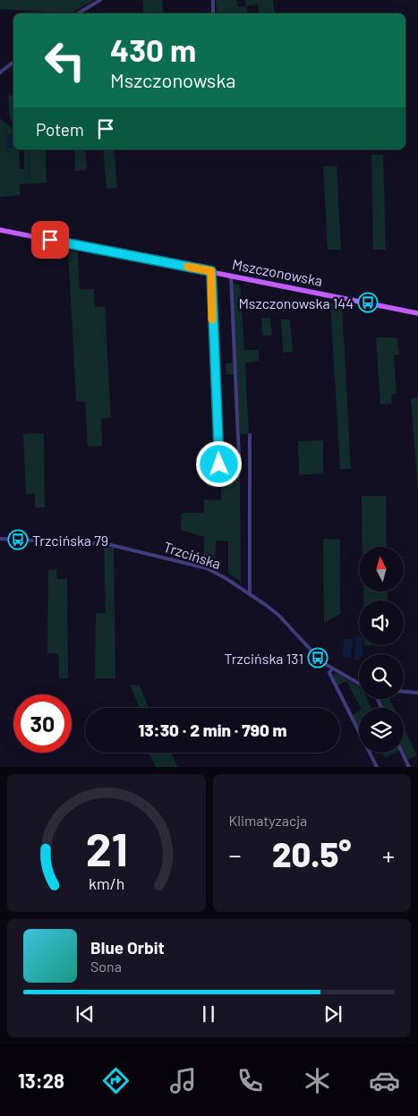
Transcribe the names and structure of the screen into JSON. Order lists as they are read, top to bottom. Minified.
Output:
{"streets":{"main road":["Mszczonowska"],"street":["Trzcińska"]},"places":{"bus stop":["Mszczonowska 144","Trzcińska 79","Trzcińska 131"]},"north":"top","page":{"turn":["430 m","Mszczonowska"],"then":"Potem","limit":"30","trip":"13:30 · 2 min · 790 m","tile":"Klimatyzacja","heat":["−","20.5°","+"],"song":["Blue Orbit","Sona"],"tabs":"13:28","gauge":["21","km/h"]}}
